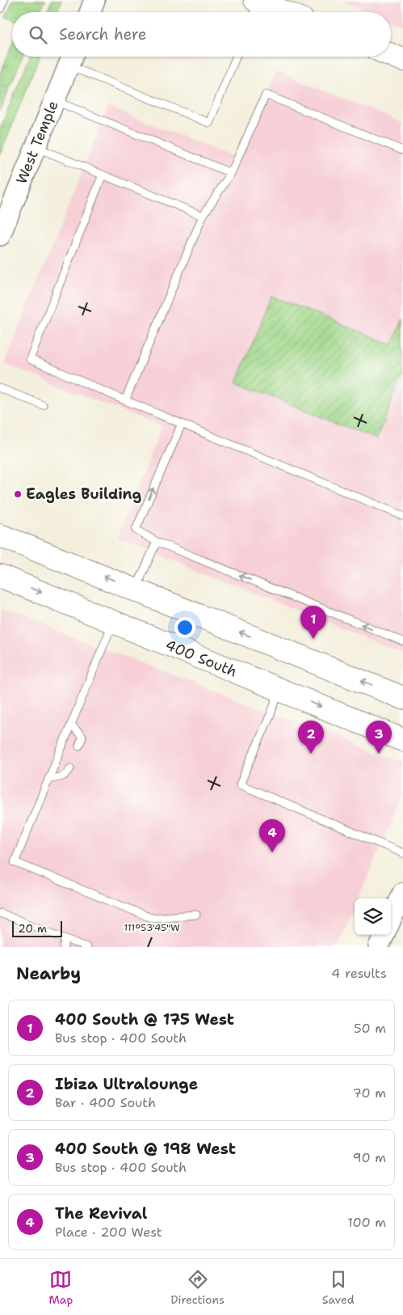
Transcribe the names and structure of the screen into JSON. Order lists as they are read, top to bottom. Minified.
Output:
{"streets":{"main road":["West Temple","400 South"]},"places":["Eagles Building"],"scale_bar":"20 m","page":{"search":"Search here","pins":["1","2","3","4"],"scale":"20 m","heading":["Nearby","4 results"],"list":[{"mark":"1","name":"400 South @ 175 West","note":"Bus stop · 400 South","value":"50 m"},{"mark":"2","name":"Ibiza Ultralounge","note":"Bar · 400 South","value":"70 m"},{"mark":"3","name":"400 South @ 198 West","note":"Bus stop · 400 South","value":"90 m"},{"mark":"4","name":"The Revival","note":"Place · 200 West","value":"100 m"}],"nav":["Map","Directions","Saved"]},"coordinates":["111°53'45\"W"]}
